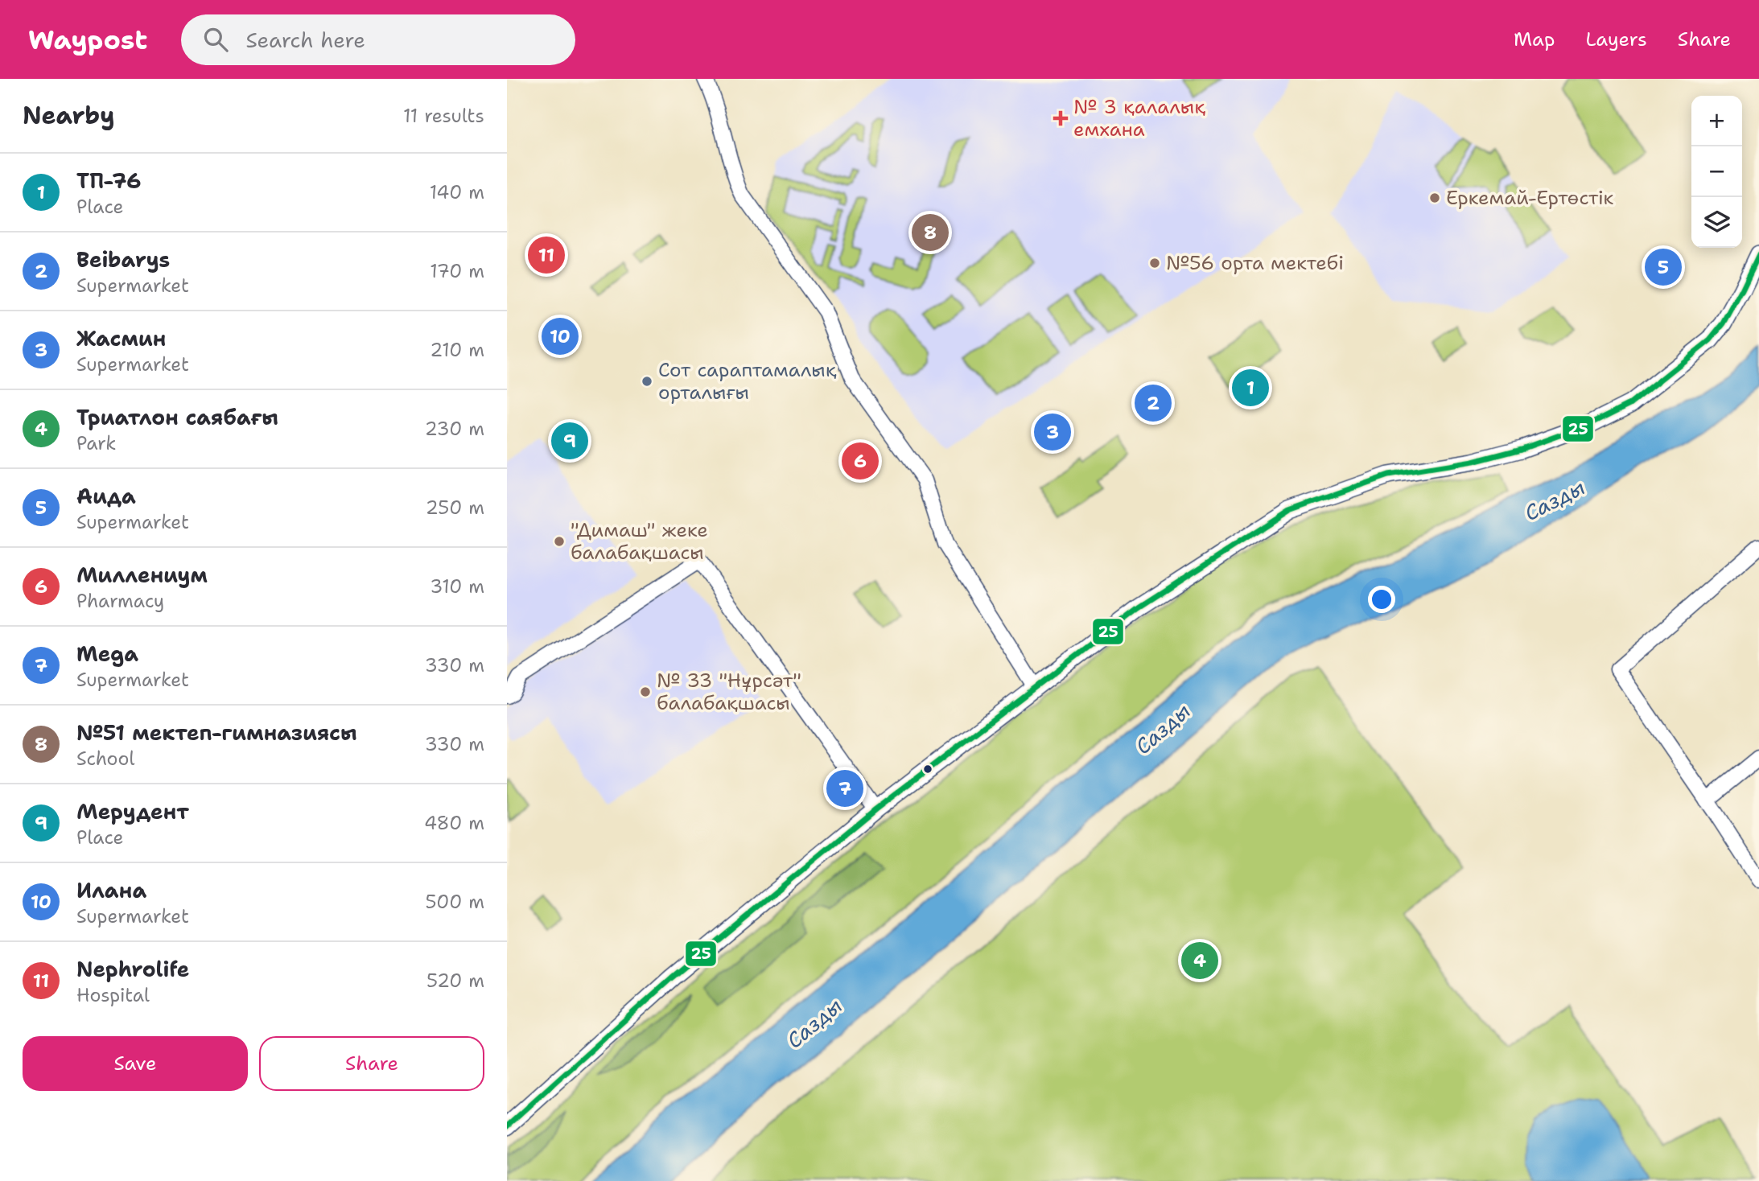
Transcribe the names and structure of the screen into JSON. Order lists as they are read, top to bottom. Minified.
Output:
{"water":["Сазды"],"places":{"health":["№ 3 қалалық емхана"],"other":["Еркемай-Ертөстік","№56 орта мектебі","Сот сараптамалық орталығы","\"Димаш\" жеке балабақшасы","№ 33 \"Нұрсәт\" балабақшасы"]},"lines":["transit line 25"],"page":{"header":"Waypost","search":"Search here","nav":["Map","Layers","Share"],"heading":["Nearby","11 results"],"map_buttons":["+","−"],"list":[{"mark":"1","name":"ТП-76","note":"Place","value":"140 m"},{"mark":"2","name":"Beibarys","note":"Supermarket","value":"170 m"},{"mark":"3","name":"Жасмин","note":"Supermarket","value":"210 m"},{"mark":"4","name":"Триатлон саябағы","note":"Park","value":"230 m"},{"mark":"5","name":"Аида","note":"Supermarket","value":"250 m"},{"mark":"6","name":"Миллениум","note":"Pharmacy","value":"310 m"},{"mark":"7","name":"Mega","note":"Supermarket","value":"330 m"},{"mark":"8","name":"№51 мектеп-гимназиясы","note":"School","value":"330 m"},{"mark":"9","name":"Мерудент","note":"Place","value":"480 m"},{"mark":"10","name":"Илана","note":"Supermarket","value":"500 m"},{"mark":"11","name":"Nephrolife","note":"Hospital","value":"520 m"}],"pins":["8","11","5","10","1","2","3","9","6","7","4"],"buttons":["Save","Share"]}}
